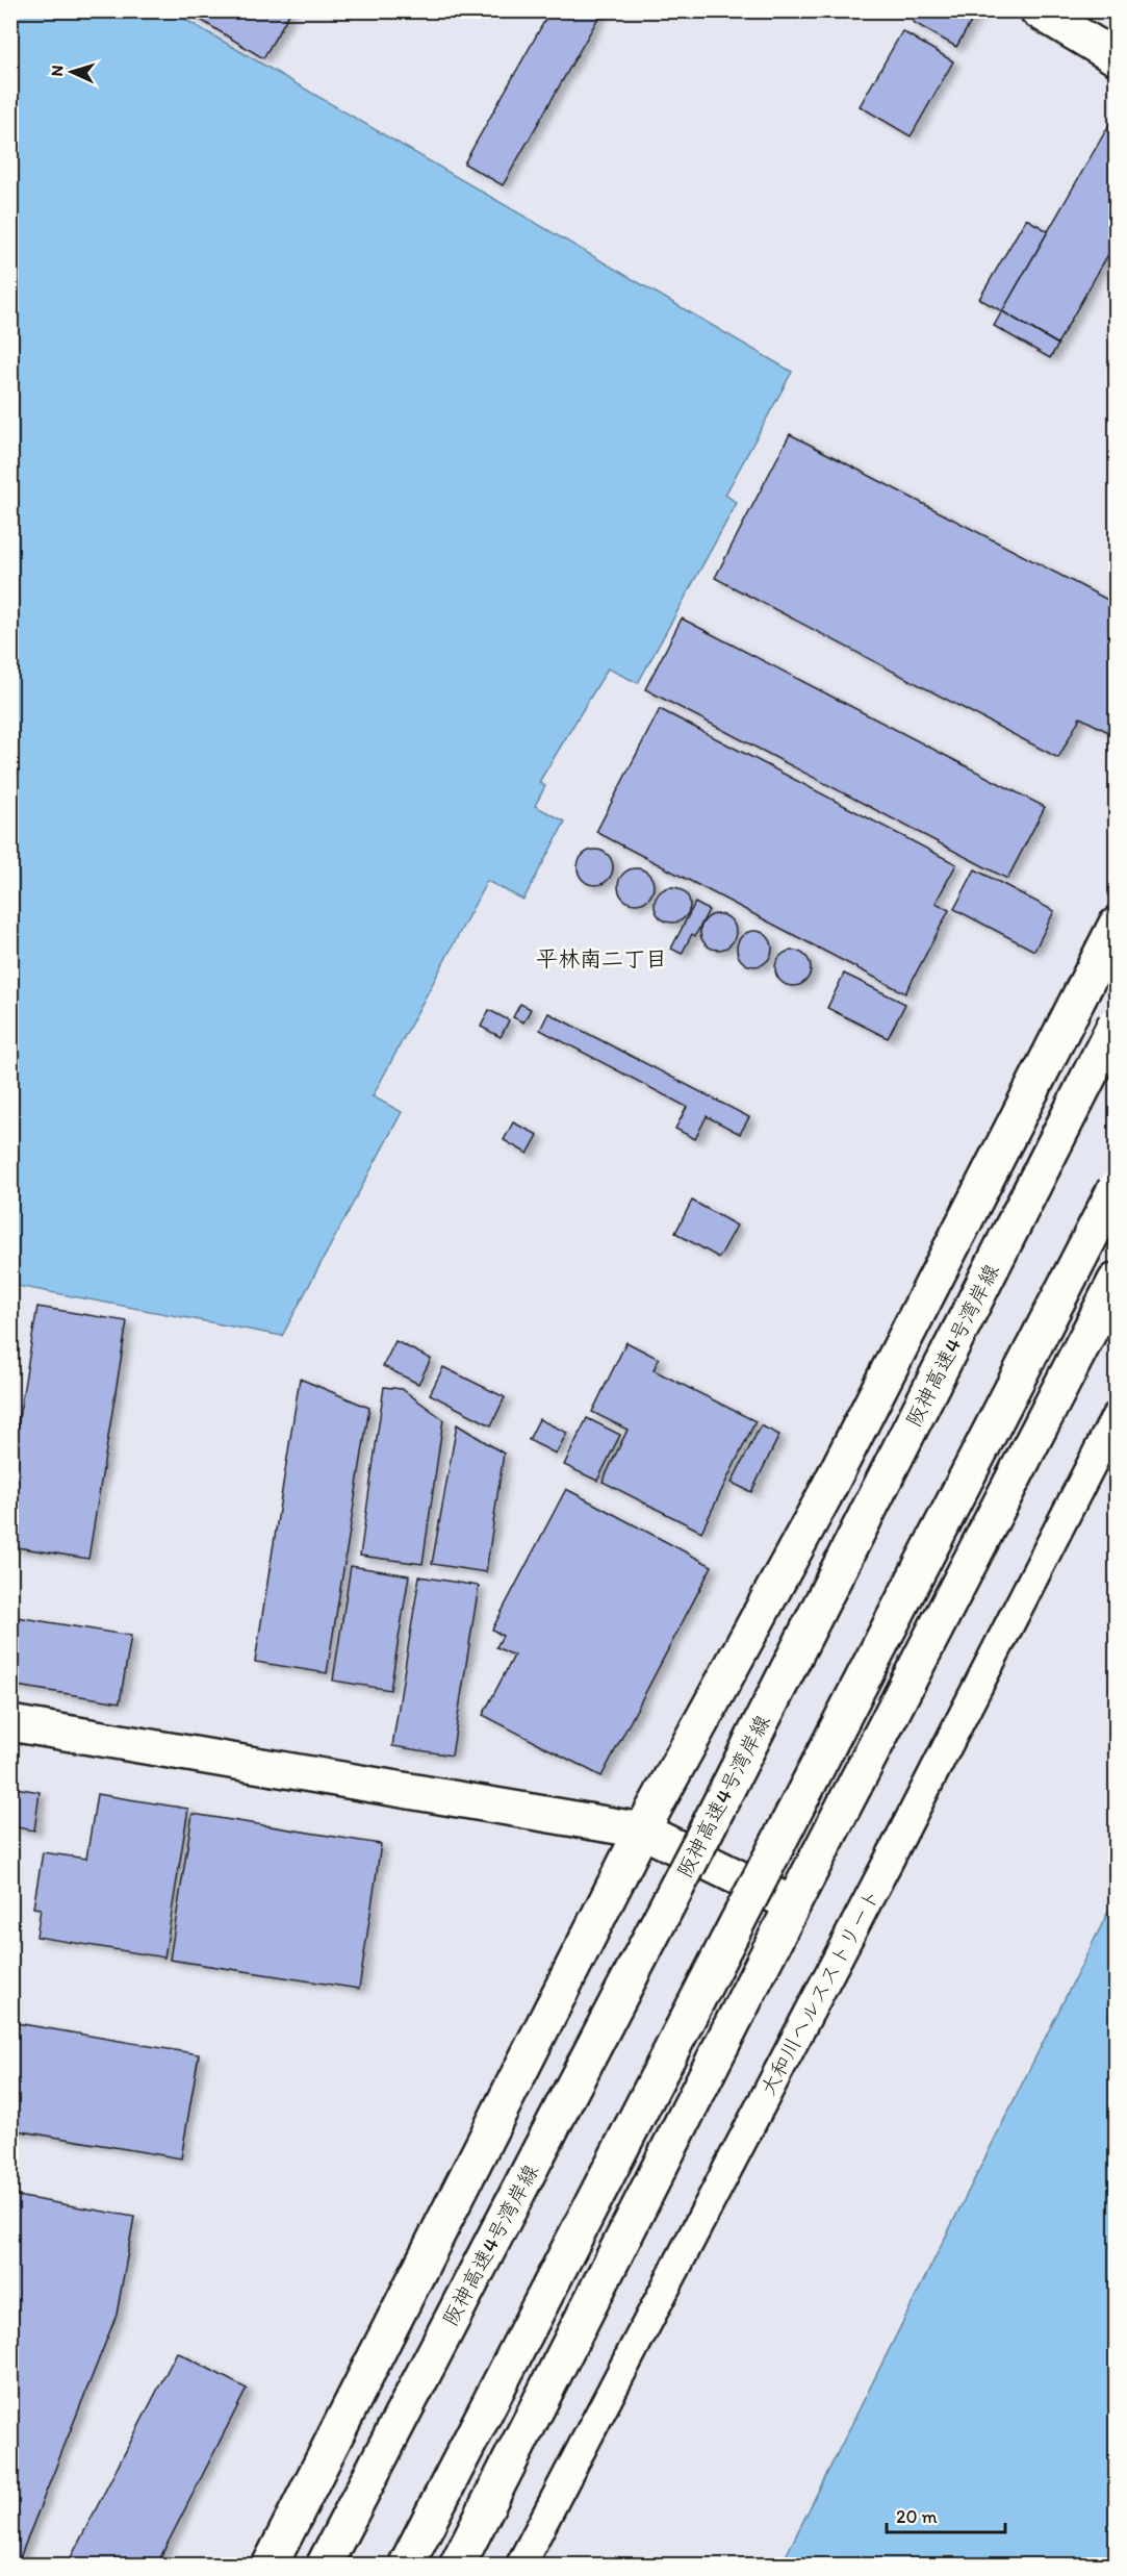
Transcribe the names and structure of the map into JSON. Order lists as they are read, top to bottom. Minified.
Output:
{"streets":{"main road":["阪神高速4号湾岸線"],"street":["大和川ヘルスストリート"]},"districts":["平林南二丁目"],"scale_bar":"20 m","north":"left"}
